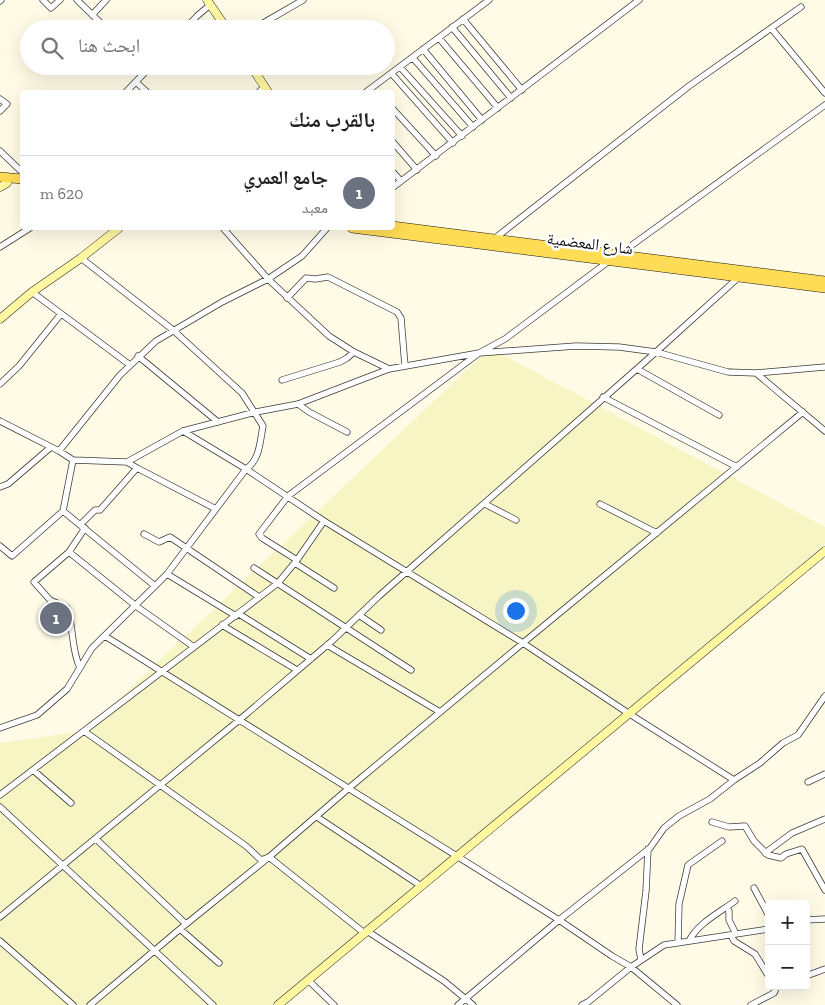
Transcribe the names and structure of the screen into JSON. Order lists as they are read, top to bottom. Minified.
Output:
{"streets":{"main road":["شارع المعضمية"]},"page":{"search":"ابحث هنا","heading":"بالقرب منك","list":[{"mark":"1","name":"جامع العمري","note":"معبد","value":"620 m"}],"pins":"1","map_buttons":["+","−"]}}
